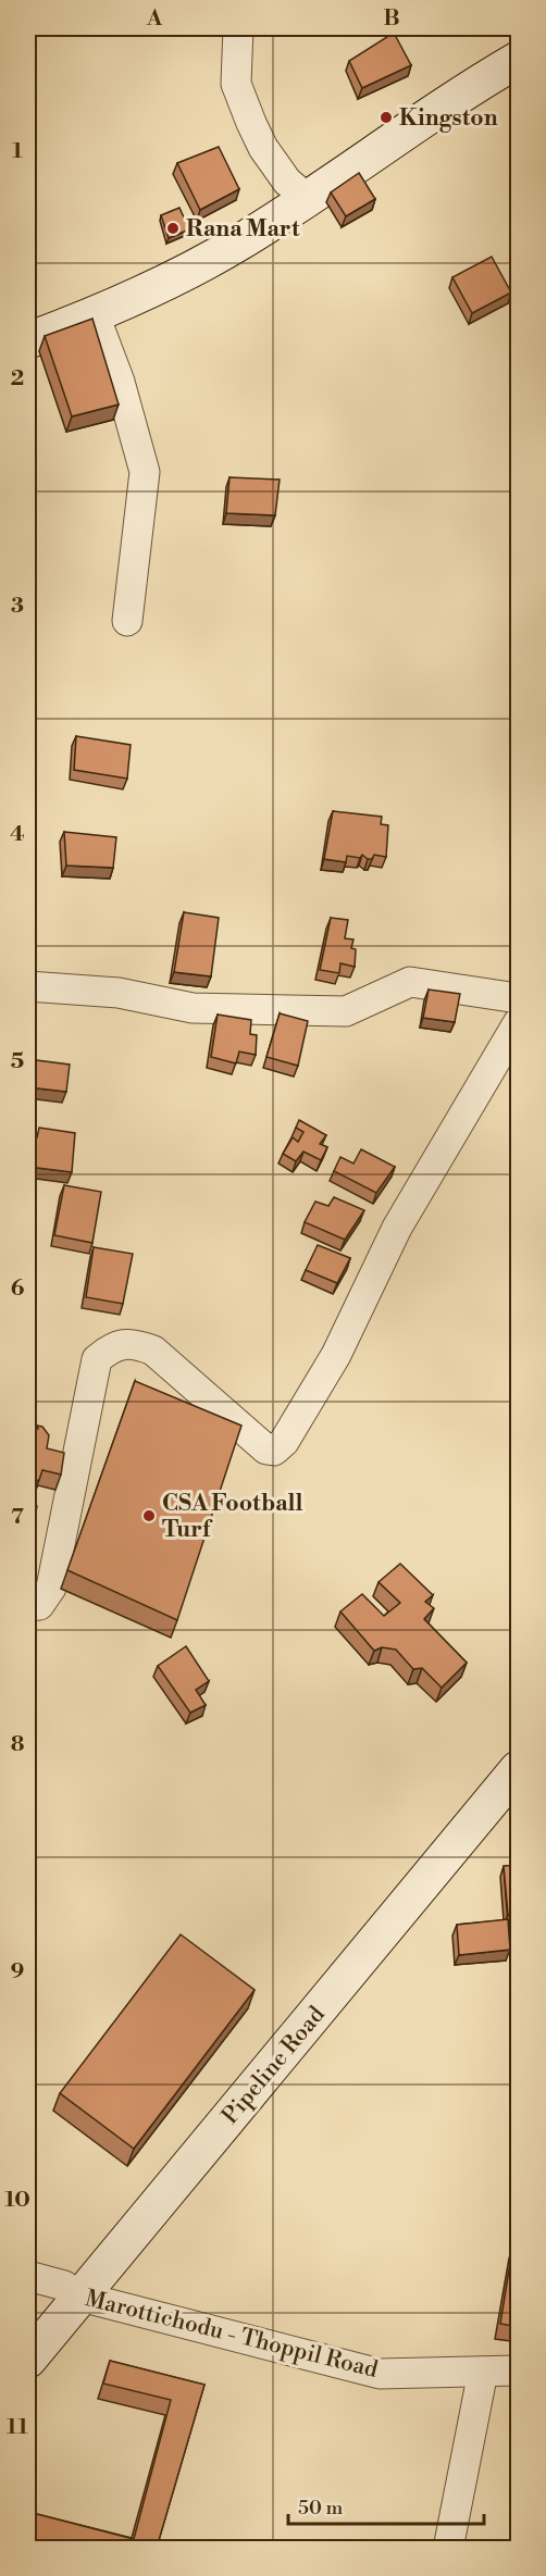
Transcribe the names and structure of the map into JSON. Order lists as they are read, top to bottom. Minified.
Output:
{"streets":{"street":["Pipeline Road","Marottichodu - Thoppil Road"]},"crossings":[["Pipeline Road","Marottichodu - Thoppil Road"]],"places":["Kingston","Rana Mart","CSA Football Turf"],"scale_bar":"50 m","grid":{"columns":["A","B"],"rows":["1","2","3","4","5","6","7","8","9","10","11"]}}
